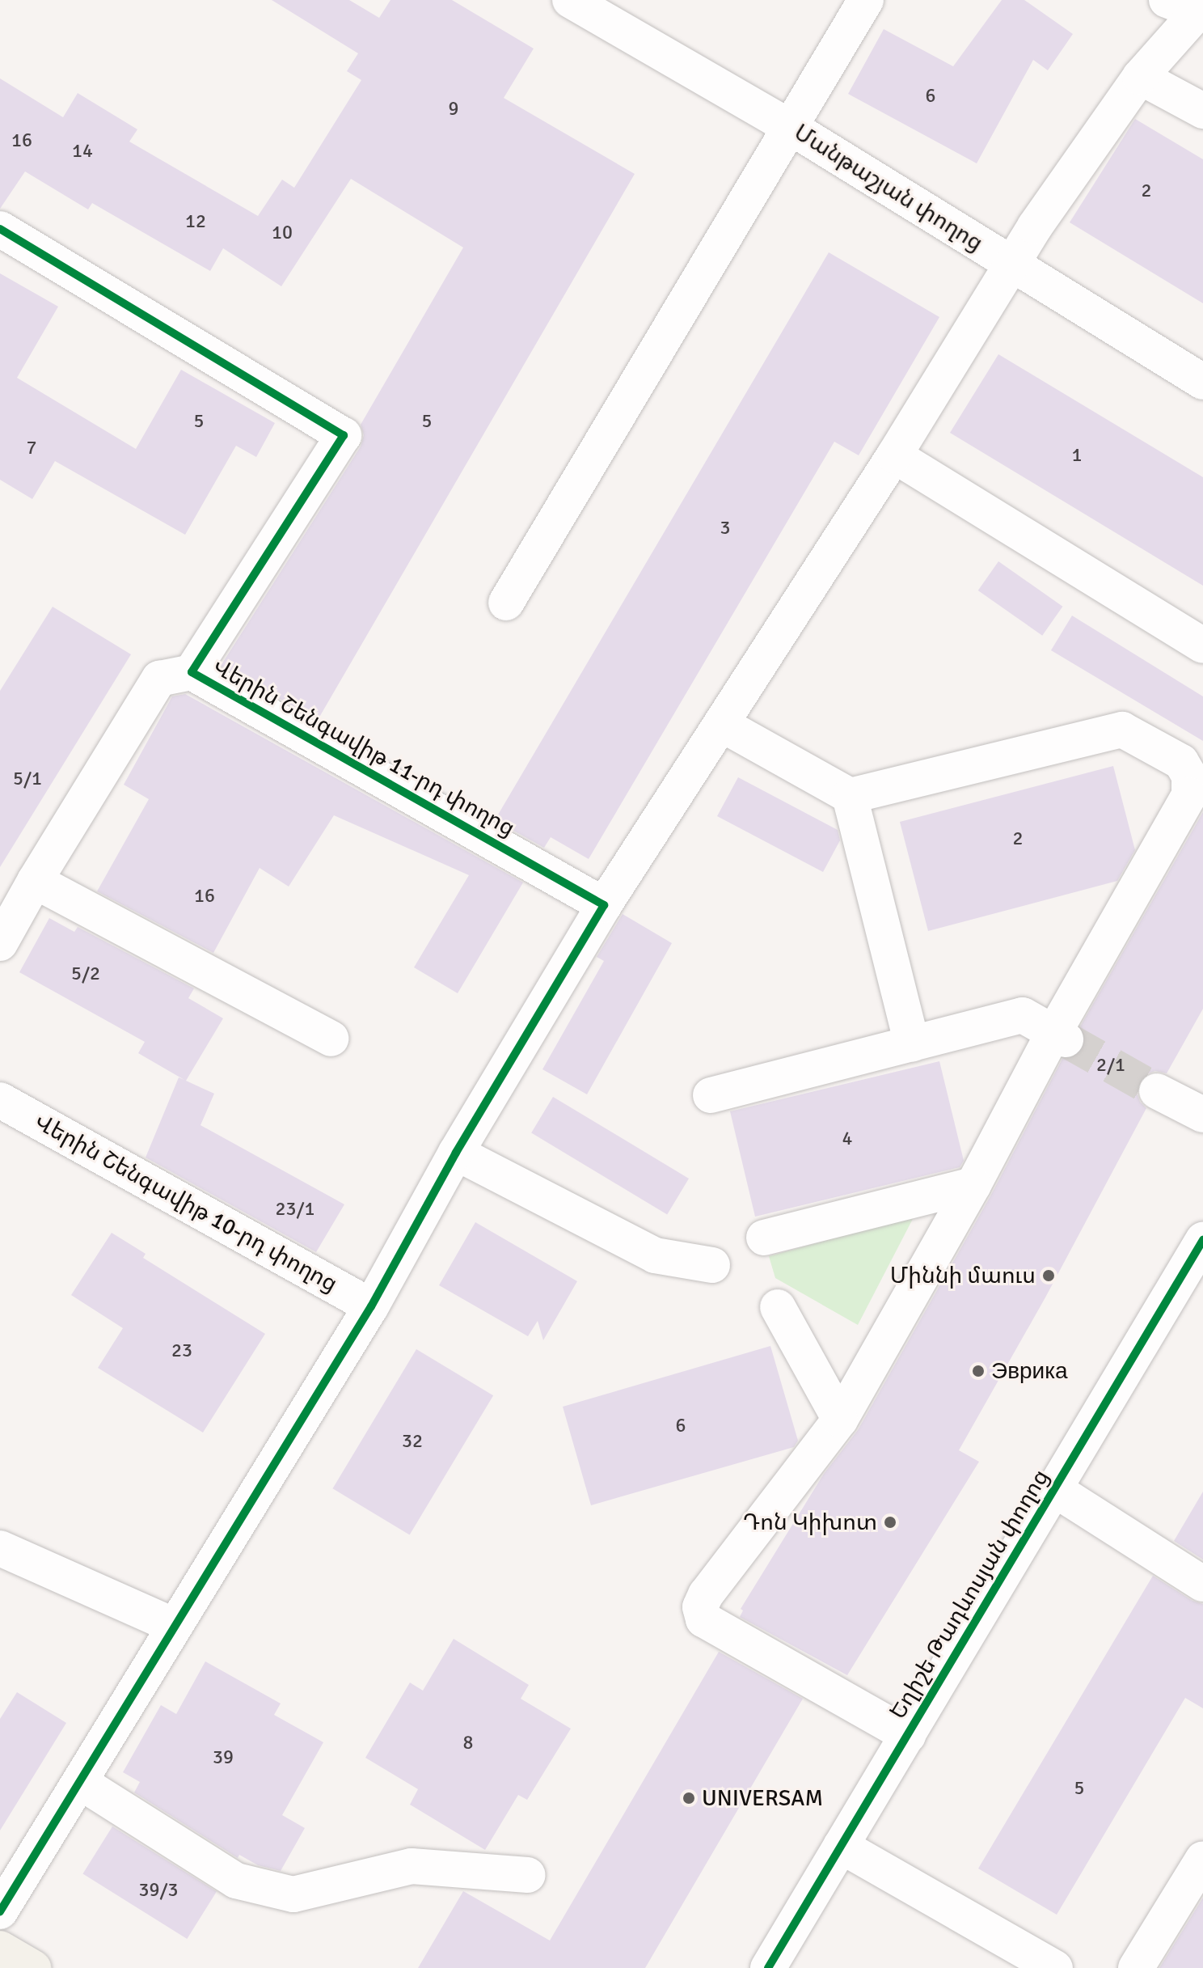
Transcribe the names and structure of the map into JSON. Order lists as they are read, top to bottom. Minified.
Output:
{"streets":{"street":["Մանթաշյան փողոց","Վերին Շենգավիթ 11-րդ փողոց","Վերին Շենգավիթ 10-րդ փողոց","Եղիշե Թադևոսյան փողոց"]},"places":["Միննի մաուս","Эврика","Դոն Կիխոտ","UNIVERSAM"],"house_numbers":["6","9","16","14","2","12","10","5","5","7","1","3","5/1","2","16","5/2","2/1","4","23/1","23","6","32","8","39","5","39/3"]}
